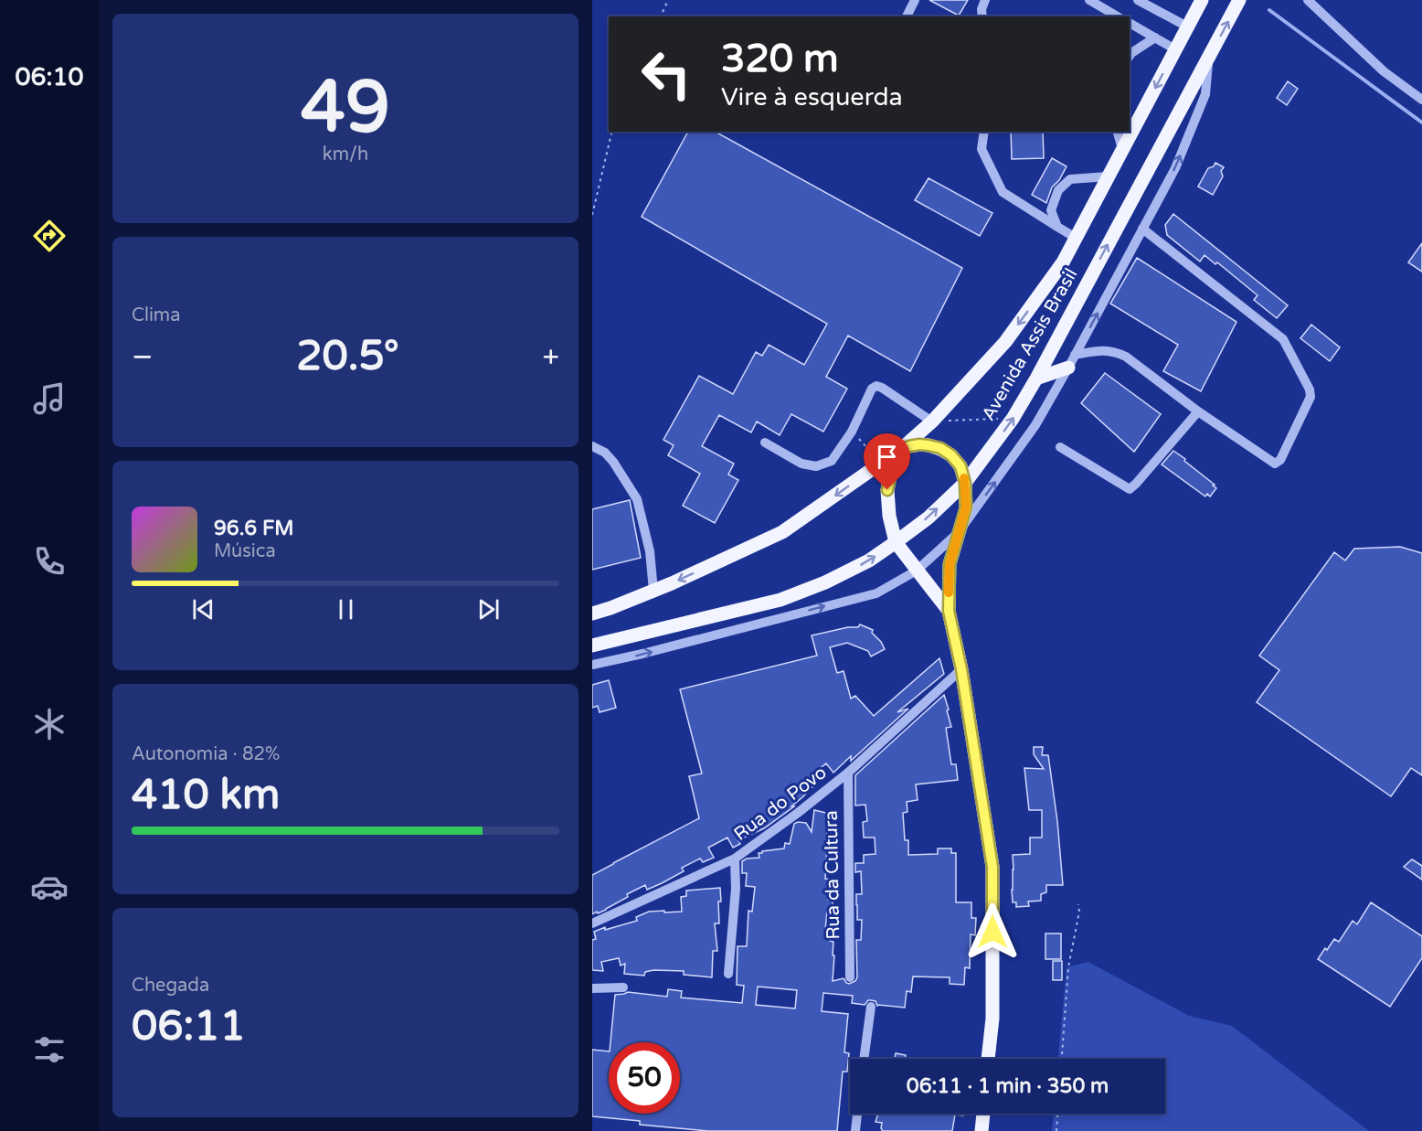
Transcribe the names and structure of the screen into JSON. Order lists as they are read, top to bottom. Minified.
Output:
{"streets":{"main road":["Avenida Assis Brasil"],"street":["Rua do Povo","Rua da Cultura"]},"crossings":[["Rua do Povo","Rua da Cultura"]],"page":{"tabs":"06:10","tile":[["49","km/h"],"Clima",["Autonomia · 82%","410 km"],["Chegada","06:11"]],"turn":["320 m","Vire à esquerda"],"heat":["−","20.5°","+"],"song":["96.6 FM","Música"],"limit":"50","trip":"06:11 · 1 min · 350 m"}}
